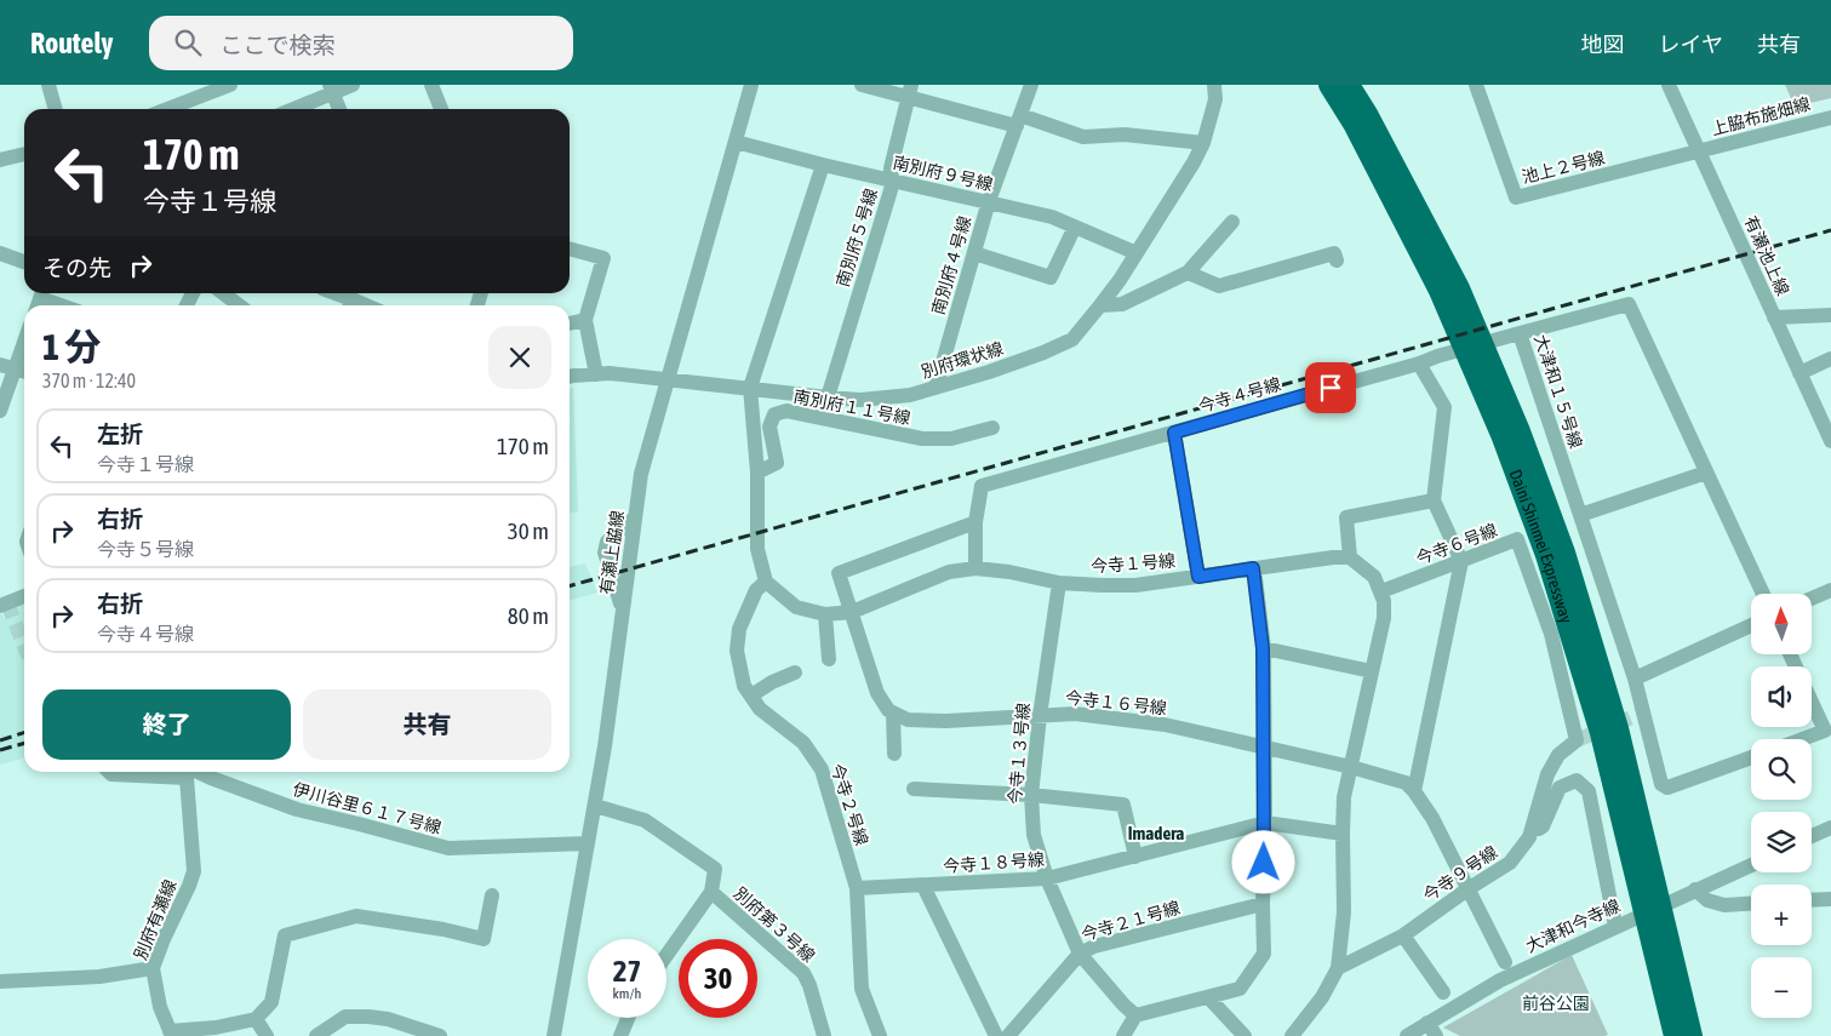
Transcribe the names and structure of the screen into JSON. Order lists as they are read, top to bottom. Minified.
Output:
{"streets":{"highway":["Daini Shinmei Expressway"],"street":["上脇布施畑線","池上２号線","南別府９号線","南別府５号線","有瀬池上線","南別府４号線","別府環状線","大津和１５号線","今寺４号線","南別府１１号線","今寺６号線","有瀬上脇線","今寺１号線","今寺１６号線","今寺１３号線","今寺２号線","伊川谷里６１７号線","今寺１８号線","今寺９号線","別府有瀬線","今寺２１号線","別府第３号線","大津和今寺線"]},"crossings":[["上脇布施畑線","池上２号線"],["上脇布施畑線","有瀬池上線"],["池上２号線","有瀬池上線"],["南別府９号線","南別府５号線"],["南別府９号線","南別府４号線"],["南別府９号線","別府環状線"],["南別府９号線","有瀬上脇線"],["南別府５号線","別府環状線"],["南別府４号線","別府環状線"],["別府環状線","有瀬上脇線"],["大津和１５号線","今寺４号線"],["今寺４号線","今寺１号線"],["今寺６号線","今寺９号線"],["有瀬上脇線","伊川谷里６１７号線"],["有瀬上脇線","別府第３号線"],["今寺１号線","今寺１３号線"],["今寺１号線","今寺２号線"],["今寺１６号線","今寺１３号線"],["今寺１３号線","今寺１８号線"],["今寺１３号線","今寺２１号線"],["今寺２号線","今寺１８号線"],["伊川谷里６１７号線","別府有瀬線"]],"districts":["Imadera"],"parks":["前谷公園"],"north":"top","page":{"header":"Routely","search":"ここで検索","nav":["地図","レイヤ","共有"],"turn":["170 m","今寺１号線"],"then":"その先","heading":["1 分","370 m · 12:40"],"list":[{"name":"左折","note":"今寺１号線","value":"170 m"},{"name":"右折","note":"今寺５号線","value":"30 m"},{"name":"右折","note":"今寺４号線","value":"80 m"}],"map_buttons":["+","−"],"buttons":["終了","共有"],"speed":"27 km/h","limit":"30"}}
